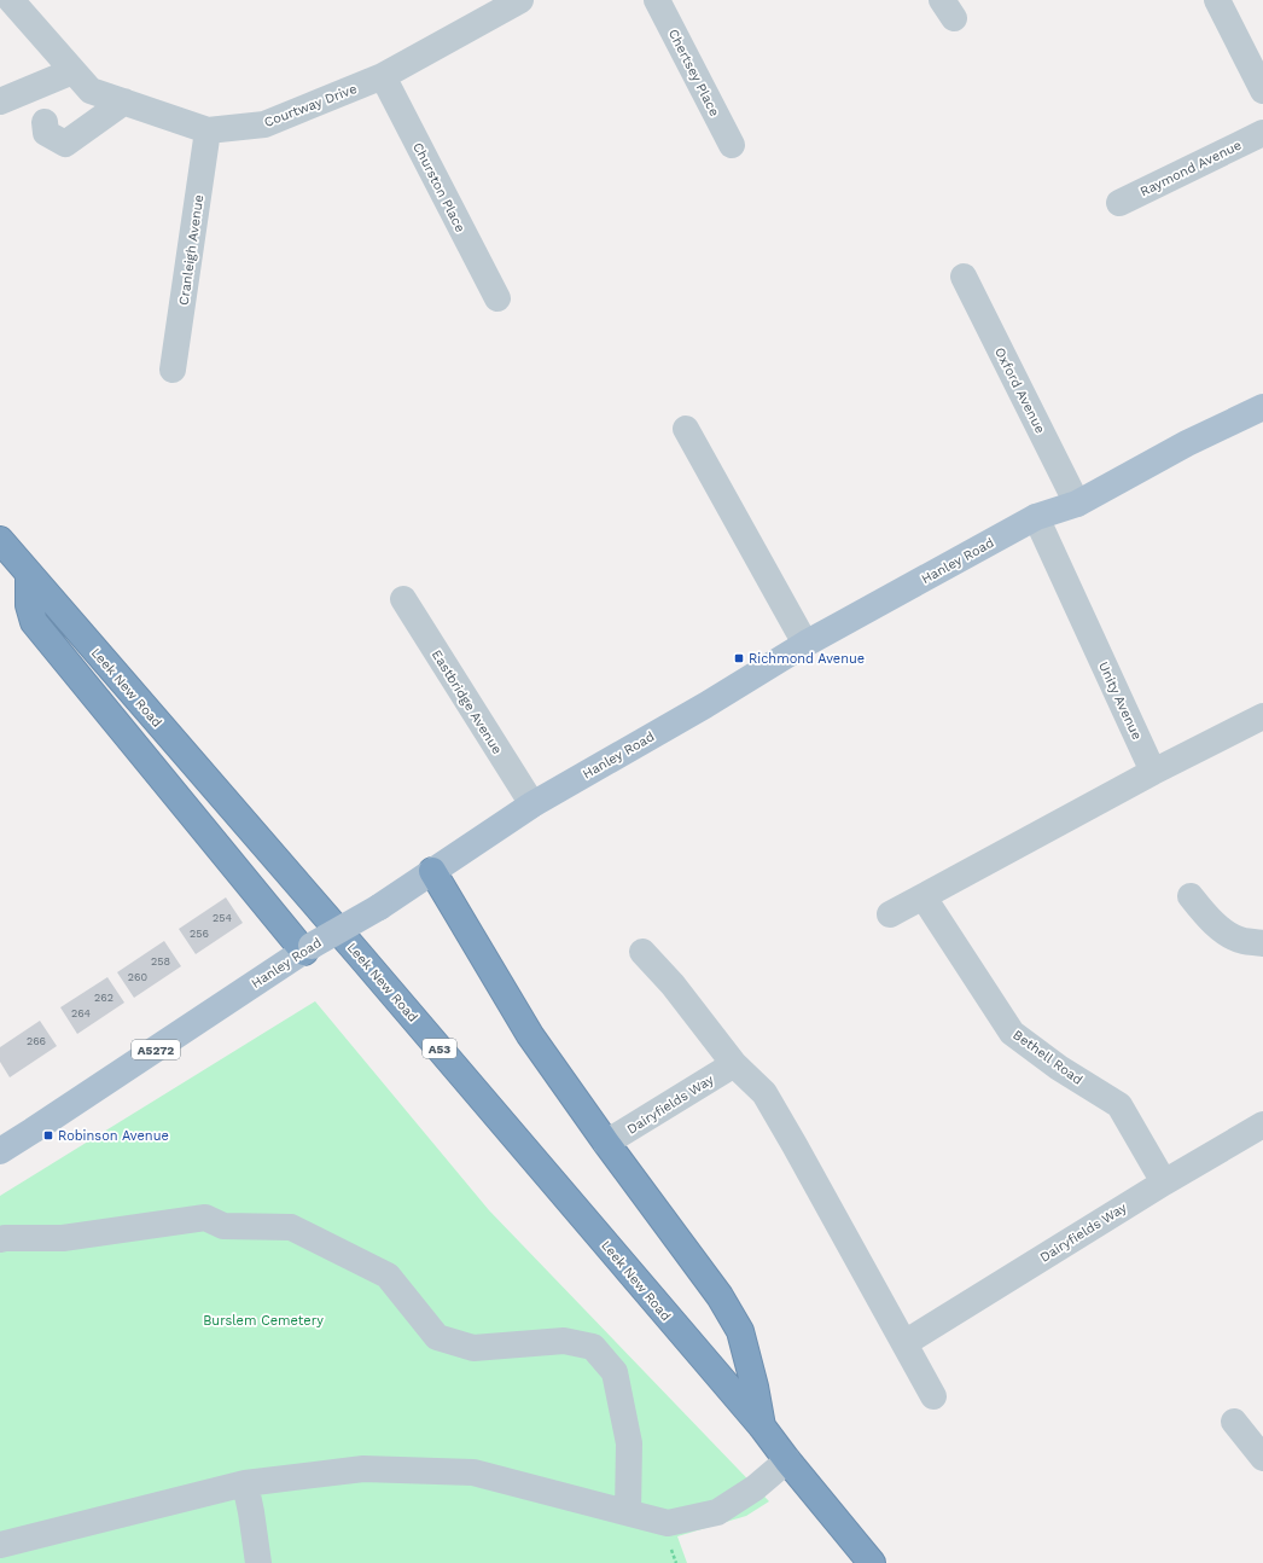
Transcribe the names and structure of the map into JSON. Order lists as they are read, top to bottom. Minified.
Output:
{"streets":{"highway":["Leek New Road","A53"],"main road":["Hanley Road","A5272"],"street":["Chertsey Place","Courtway Drive","Raymond Avenue","Churston Place","Cranleigh Avenue","Oxford Avenue","Unity Avenue","Eastbridge Avenue","Bethell Road","Dairyfields Way"]},"crossings":[["Courtway Drive","Churston Place"],["Courtway Drive","Cranleigh Avenue"],["Oxford Avenue","Hanley Road"],["Hanley Road","Unity Avenue"],["Hanley Road","Eastbridge Avenue"],["Bethell Road","Dairyfields Way"]],"parks":["Burslem Cemetery"],"places":{"transit":["Richmond Avenue","Robinson Avenue"]},"house_numbers":["254","256","258","260","262","264","266"]}
